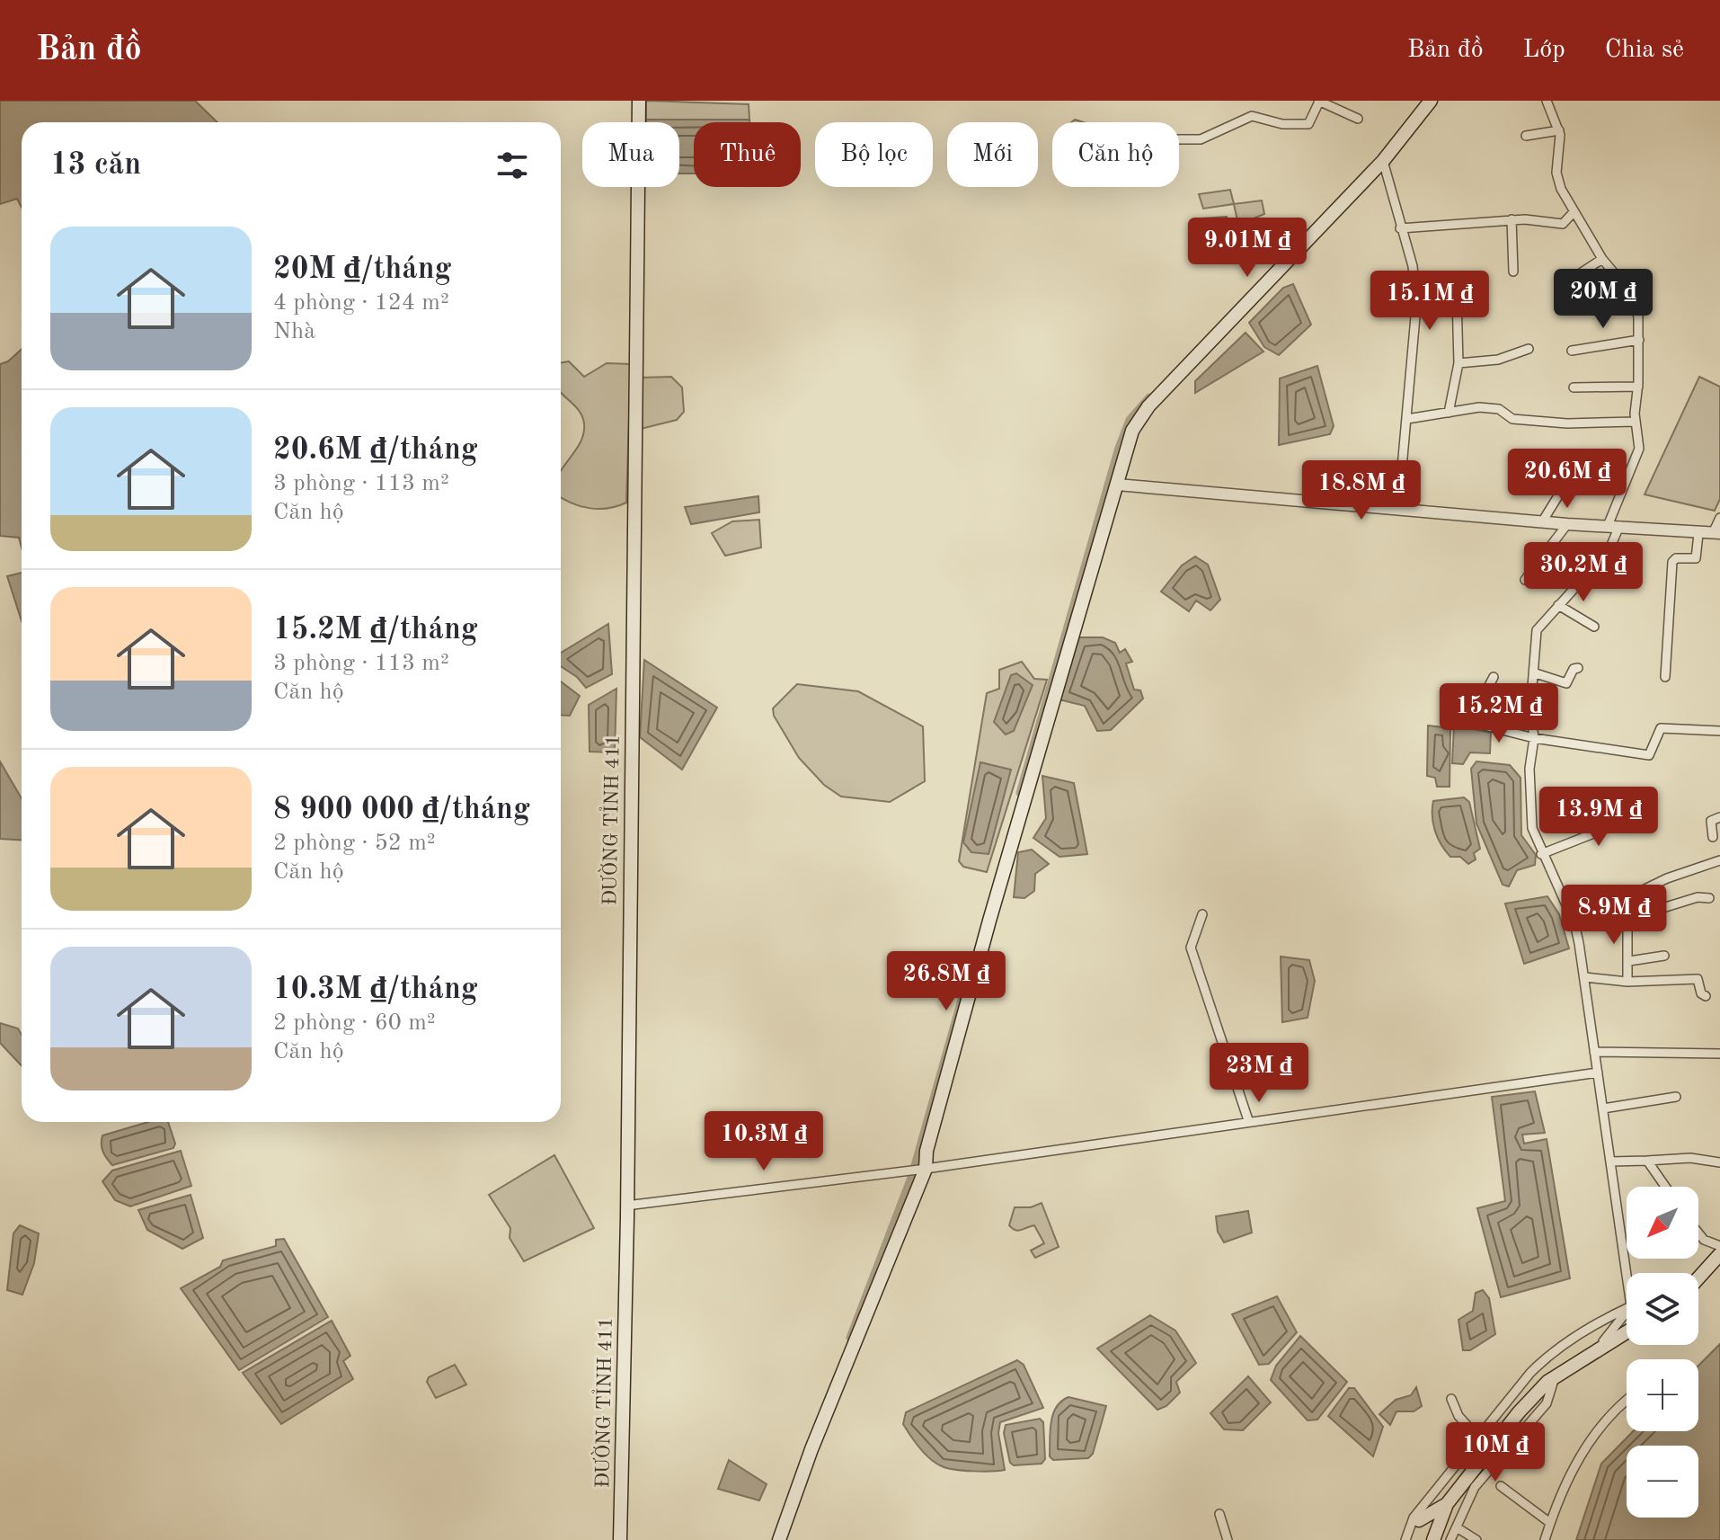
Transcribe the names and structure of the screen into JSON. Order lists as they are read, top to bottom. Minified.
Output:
{"streets":{"main road":["ĐƯỜNG TỈNH 411"]},"north":"bottom left","page":{"header":"Bản đồ","nav":["Bản đồ","Lớp","Chia sẻ"],"chip":["Mua","Thuê","Bộ lọc","Mới","Căn hộ"],"heading":"13 căn","list":[{"name":"20M ₫/tháng","note":"4 phòng · 124 m² · Nhà"},{"name":"20.6M ₫/tháng","note":"3 phòng · 113 m² · Căn hộ"},{"name":"15.2M ₫/tháng","note":"3 phòng · 113 m² · Căn hộ"},{"name":"8 900 000 ₫/tháng","note":"2 phòng · 52 m² · Căn hộ"},{"name":"10.3M ₫/tháng","note":"2 phòng · 60 m² · Căn hộ"}],"price":["9.01M ₫","20M ₫","15.1M ₫","20.6M ₫","18.8M ₫","30.2M ₫","15.2M ₫","13.9M ₫","8.9M ₫","26.8M ₫","23M ₫","10.3M ₫","10M ₫"],"map_buttons":["+","−"]}}
